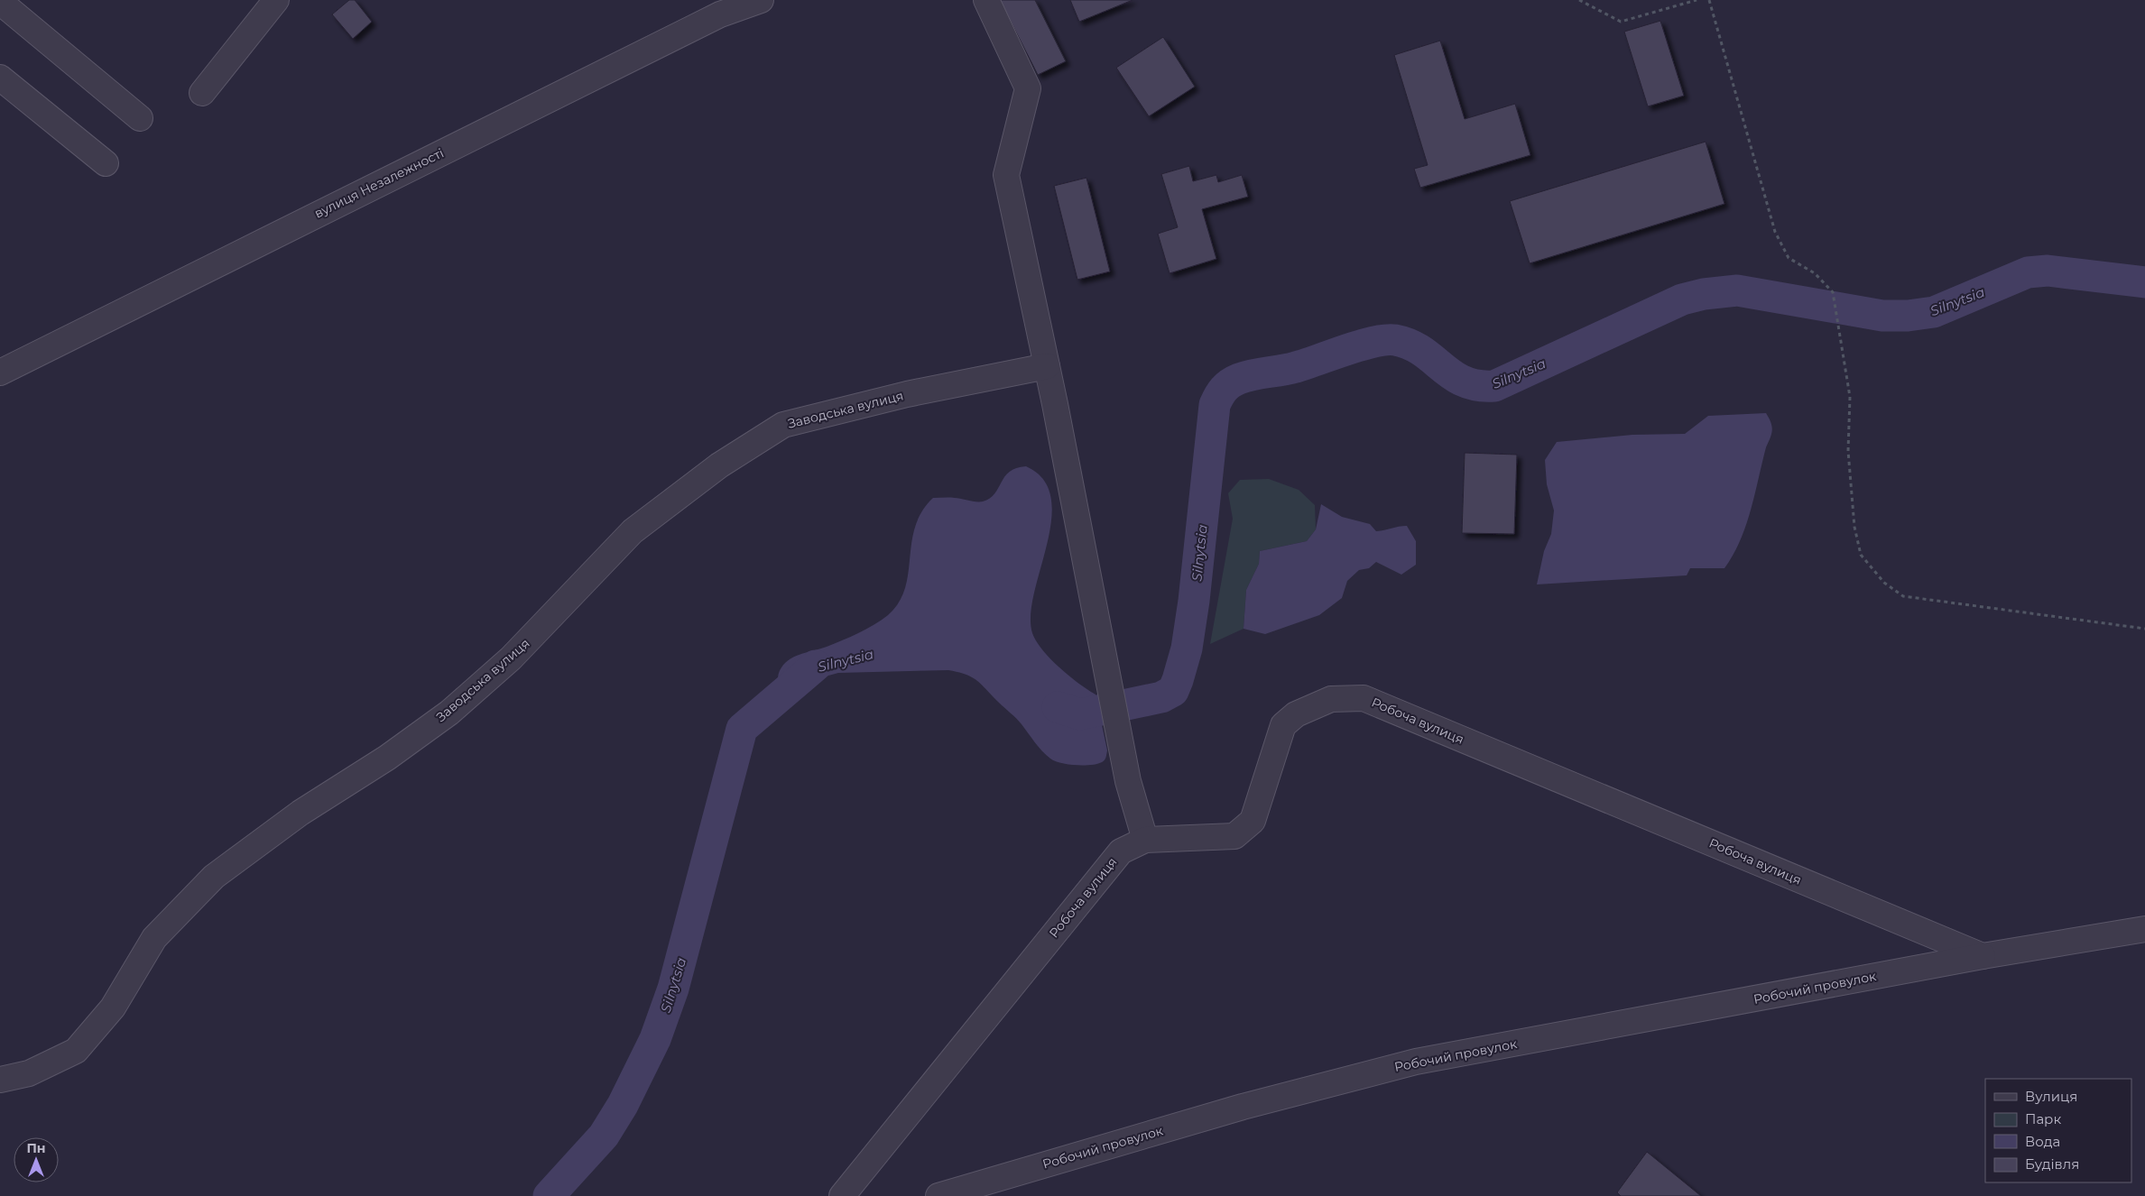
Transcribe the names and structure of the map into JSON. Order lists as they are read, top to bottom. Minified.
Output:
{"streets":{"street":["вулиця Незалежності","Заводська вулиця","Робоча вулиця","Робочий провулок"]},"crossings":[["Робоча вулиця","Робочий провулок"]],"water":["Silnytsia"],"legend":["Вулиця","Парк","Вода","Будівля"],"north":"top"}
